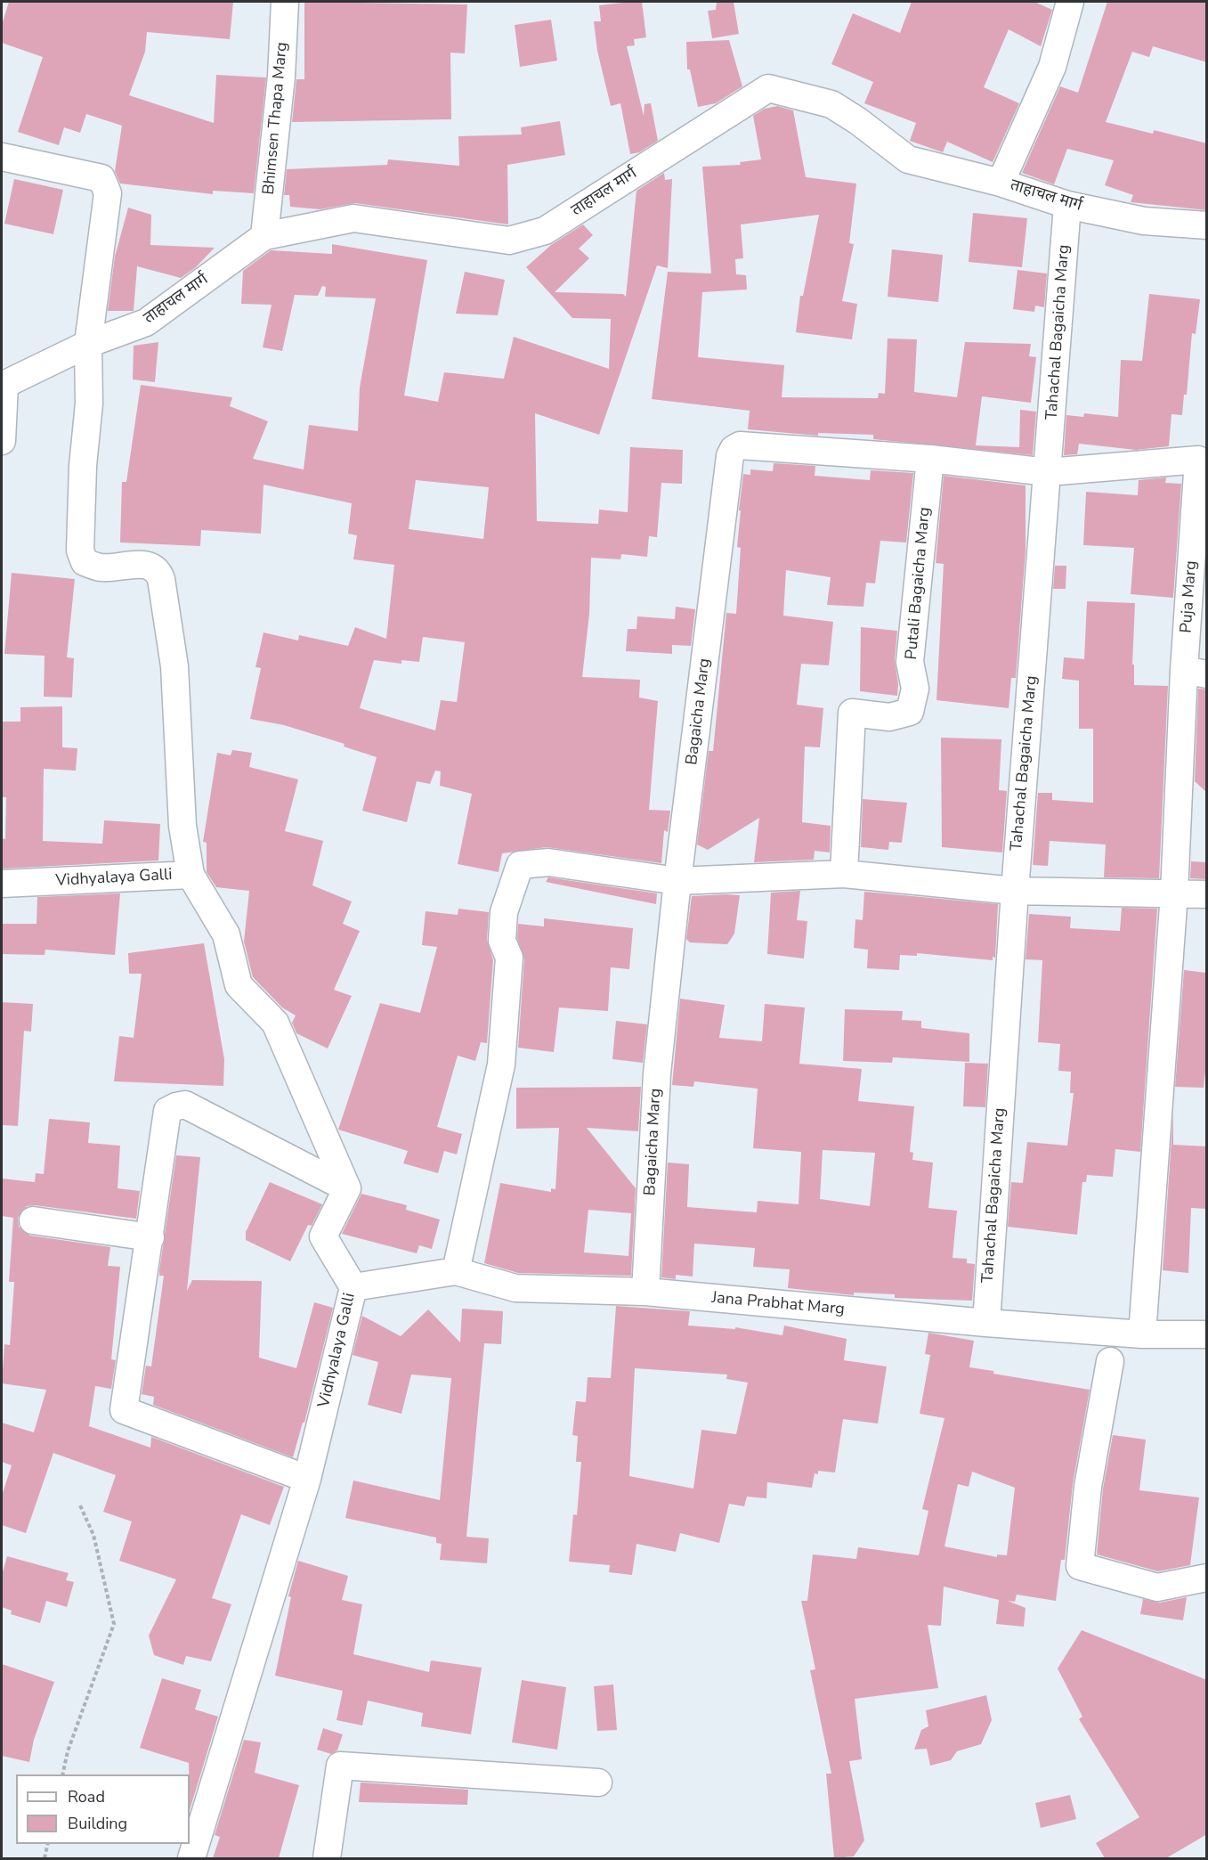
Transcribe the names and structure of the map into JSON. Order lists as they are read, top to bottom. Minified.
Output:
{"streets":{"street":["Bhimsen Thapa Marg","ताहाचल मार्ग","Tahachal Bagaicha Marg","Putali Bagaicha Marg","Puja Marg","Bagaicha Marg","Vidhyalaya Galli","Jana Prabhat Marg"]},"crossings":[["Bhimsen Thapa Marg","ताहाचल मार्ग"],["ताहाचल मार्ग","Tahachal Bagaicha Marg"],["Tahachal Bagaicha Marg","Puja Marg"],["Tahachal Bagaicha Marg","Bagaicha Marg"],["Tahachal Bagaicha Marg","Jana Prabhat Marg"],["Putali Bagaicha Marg","Bagaicha Marg"],["Puja Marg","Bagaicha Marg"],["Bagaicha Marg","Jana Prabhat Marg"],["Vidhyalaya Galli","Jana Prabhat Marg"]],"legend":["Road","Building"]}
